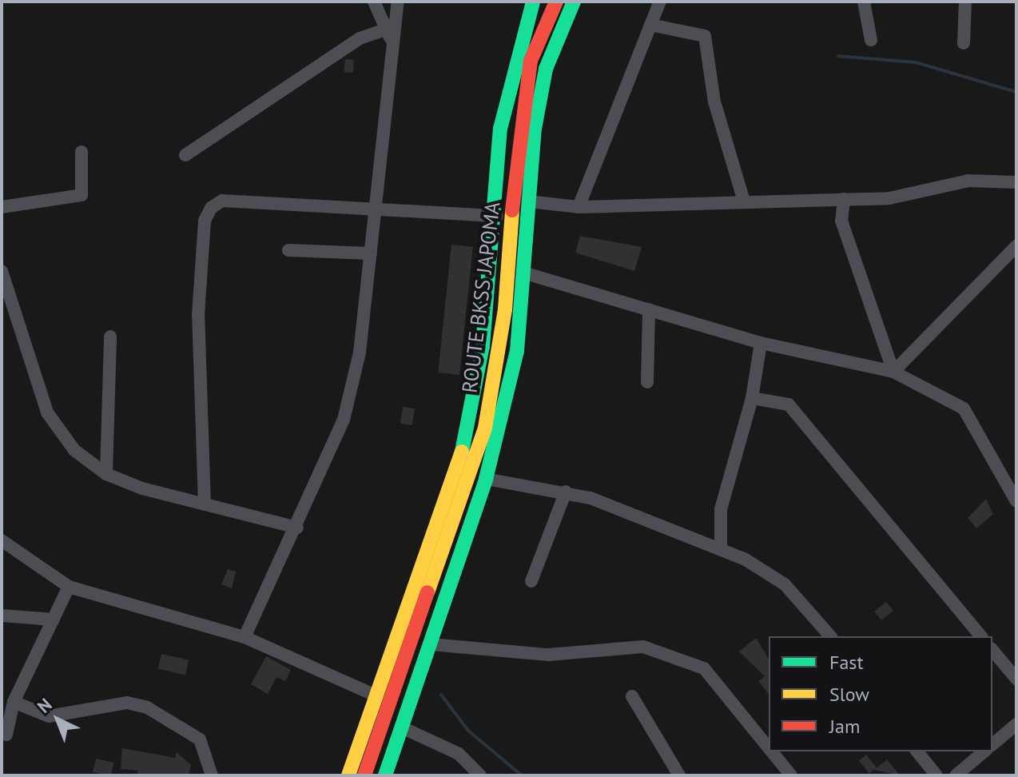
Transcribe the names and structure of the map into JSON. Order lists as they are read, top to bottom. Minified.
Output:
{"streets":{"main road":["ROUTE BKSS JAPOMA"]},"legend":["Fast","Slow","Jam"],"north":"top left"}
